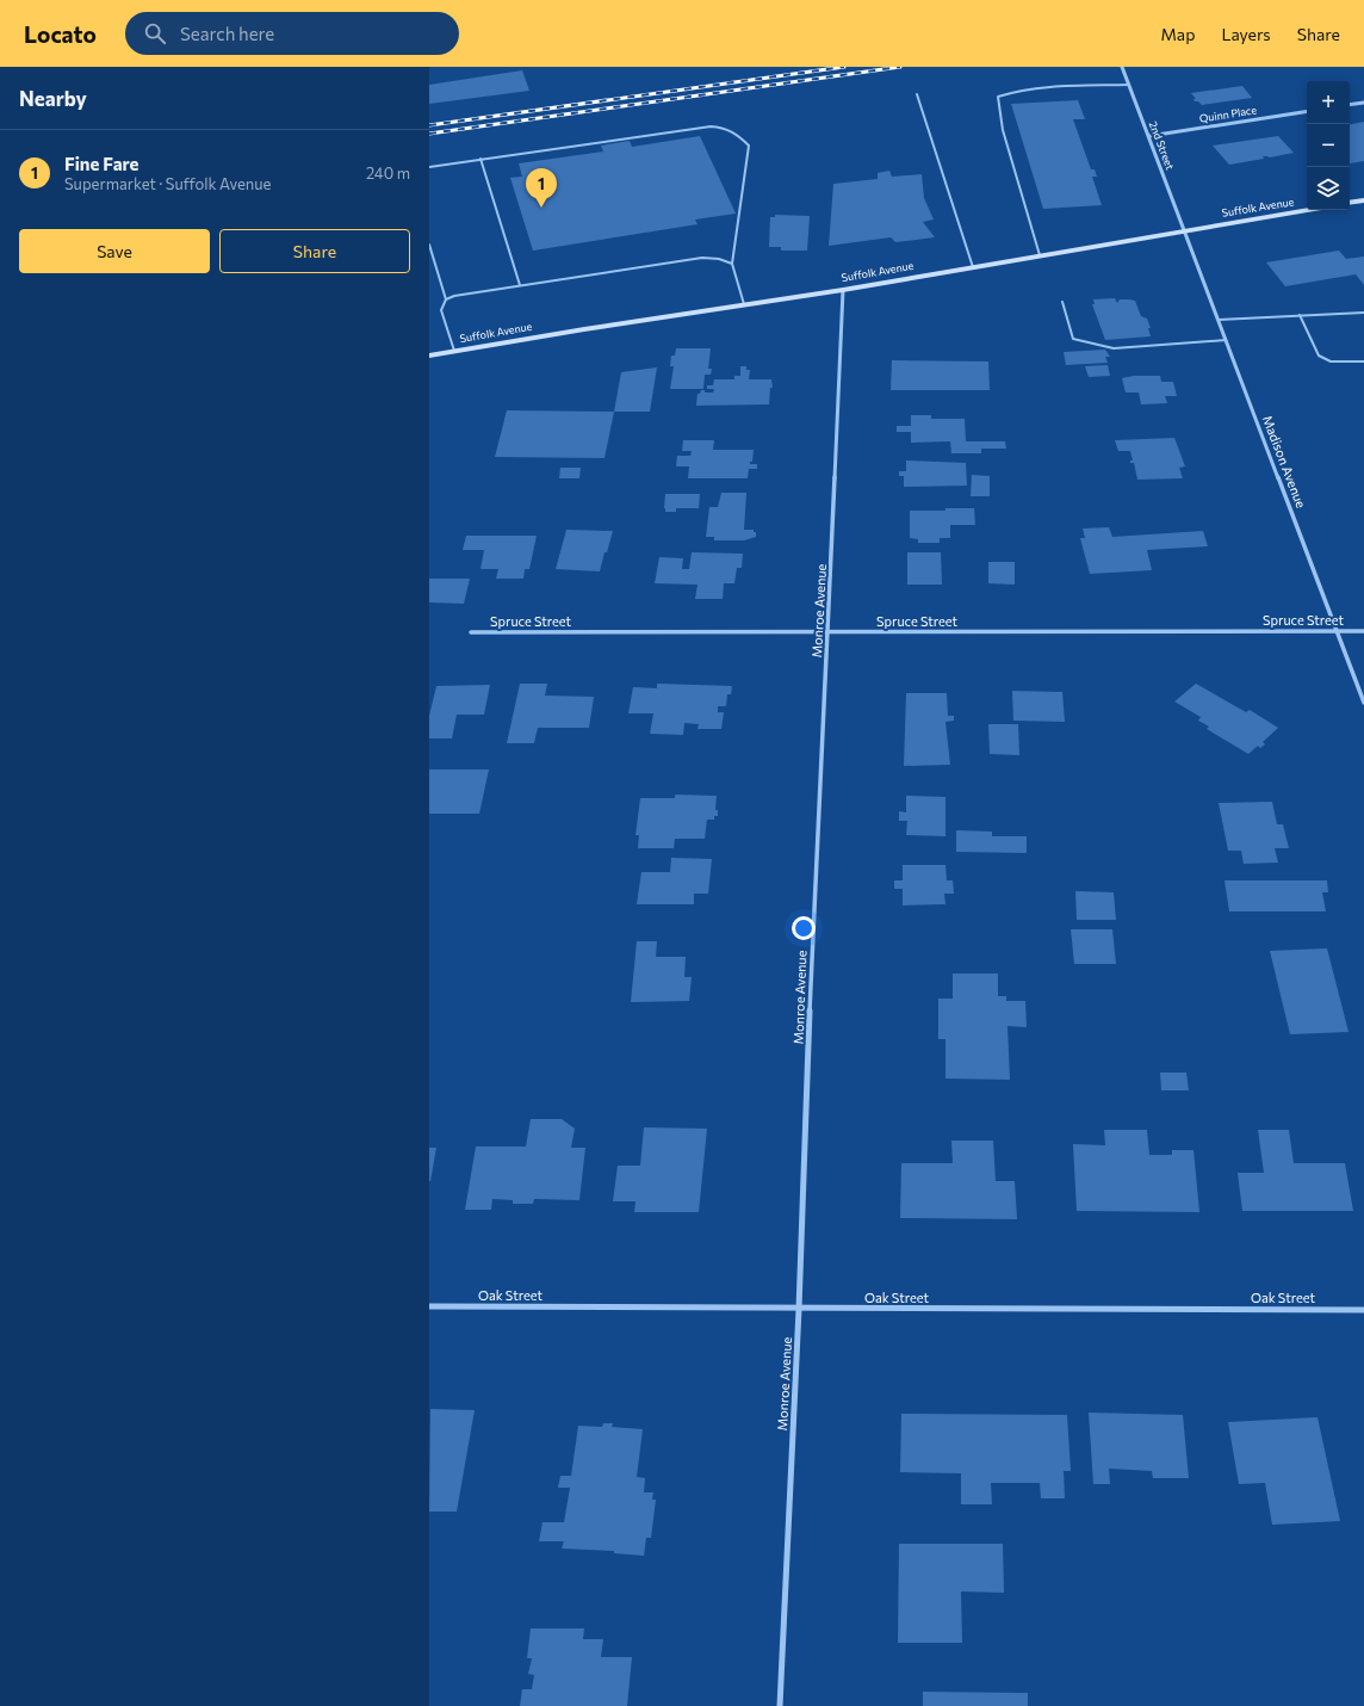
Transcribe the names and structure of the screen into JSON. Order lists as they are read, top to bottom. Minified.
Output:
{"streets":{"main road":["Suffolk Avenue"],"street":["Quinn Place","2nd Street","Madison Avenue","Monroe Avenue","Spruce Street","Oak Street"]},"crossings":[["Quinn Place","2nd Street"],["2nd Street","Suffolk Avenue"],["2nd Street","Madison Avenue"],["Suffolk Avenue","Madison Avenue"],["Suffolk Avenue","Monroe Avenue"],["Madison Avenue","Spruce Street"],["Monroe Avenue","Spruce Street"],["Monroe Avenue","Oak Street"]],"page":{"header":"Locato","search":"Search here","nav":["Map","Layers","Share"],"heading":"Nearby","map_buttons":["+","−"],"list":[{"mark":"1","name":"Fine Fare","note":"Supermarket · Suffolk Avenue","value":"240 m"}],"pins":"1","buttons":["Save","Share"]}}
